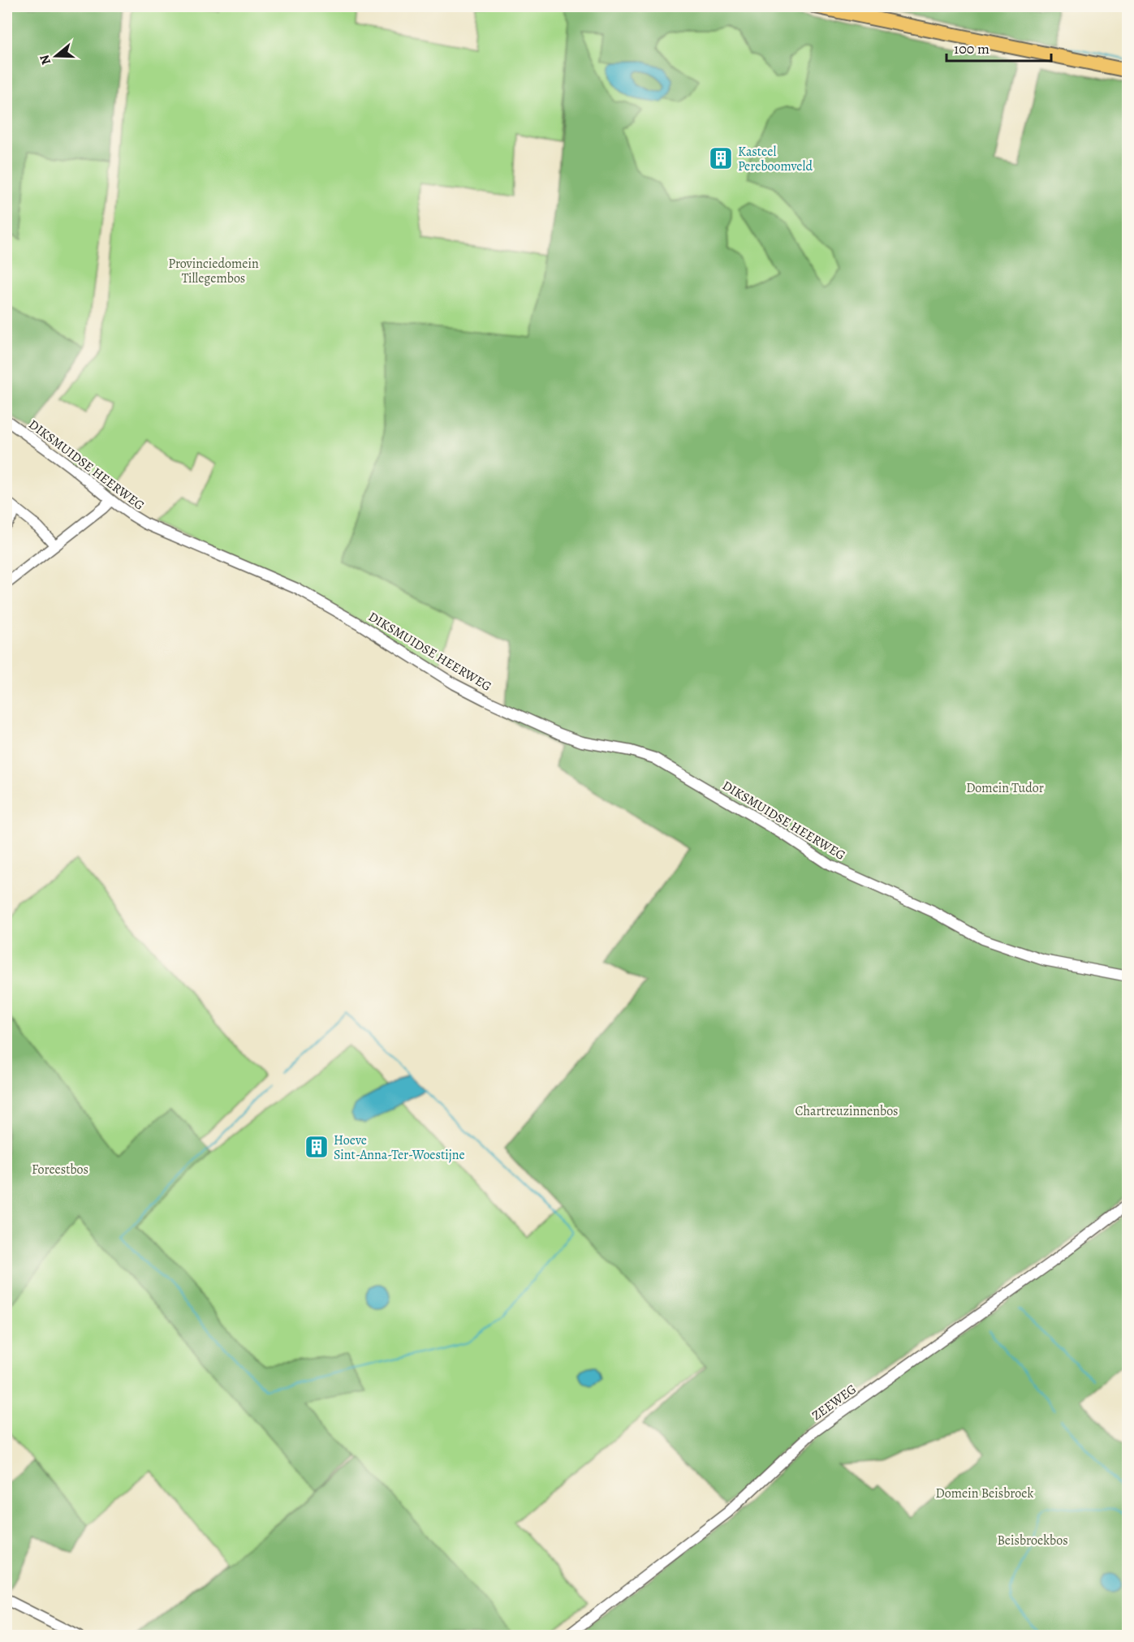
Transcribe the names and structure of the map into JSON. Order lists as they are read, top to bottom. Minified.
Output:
{"streets":{"street":["DIKSMUIDSE HEERWEG","ZEEWEG"]},"parks":["Provinciedomein Tillegembos","Domein Tudor","Chartreuzinnenbos","Foreestbos","Domein Beisbroek","Beisbroekbos"],"places":{"building":["Kasteel Pereboomveld","Hoeve Sint-Anna-Ter-Woestijne"]},"scale_bar":"100 m","north":"left"}
